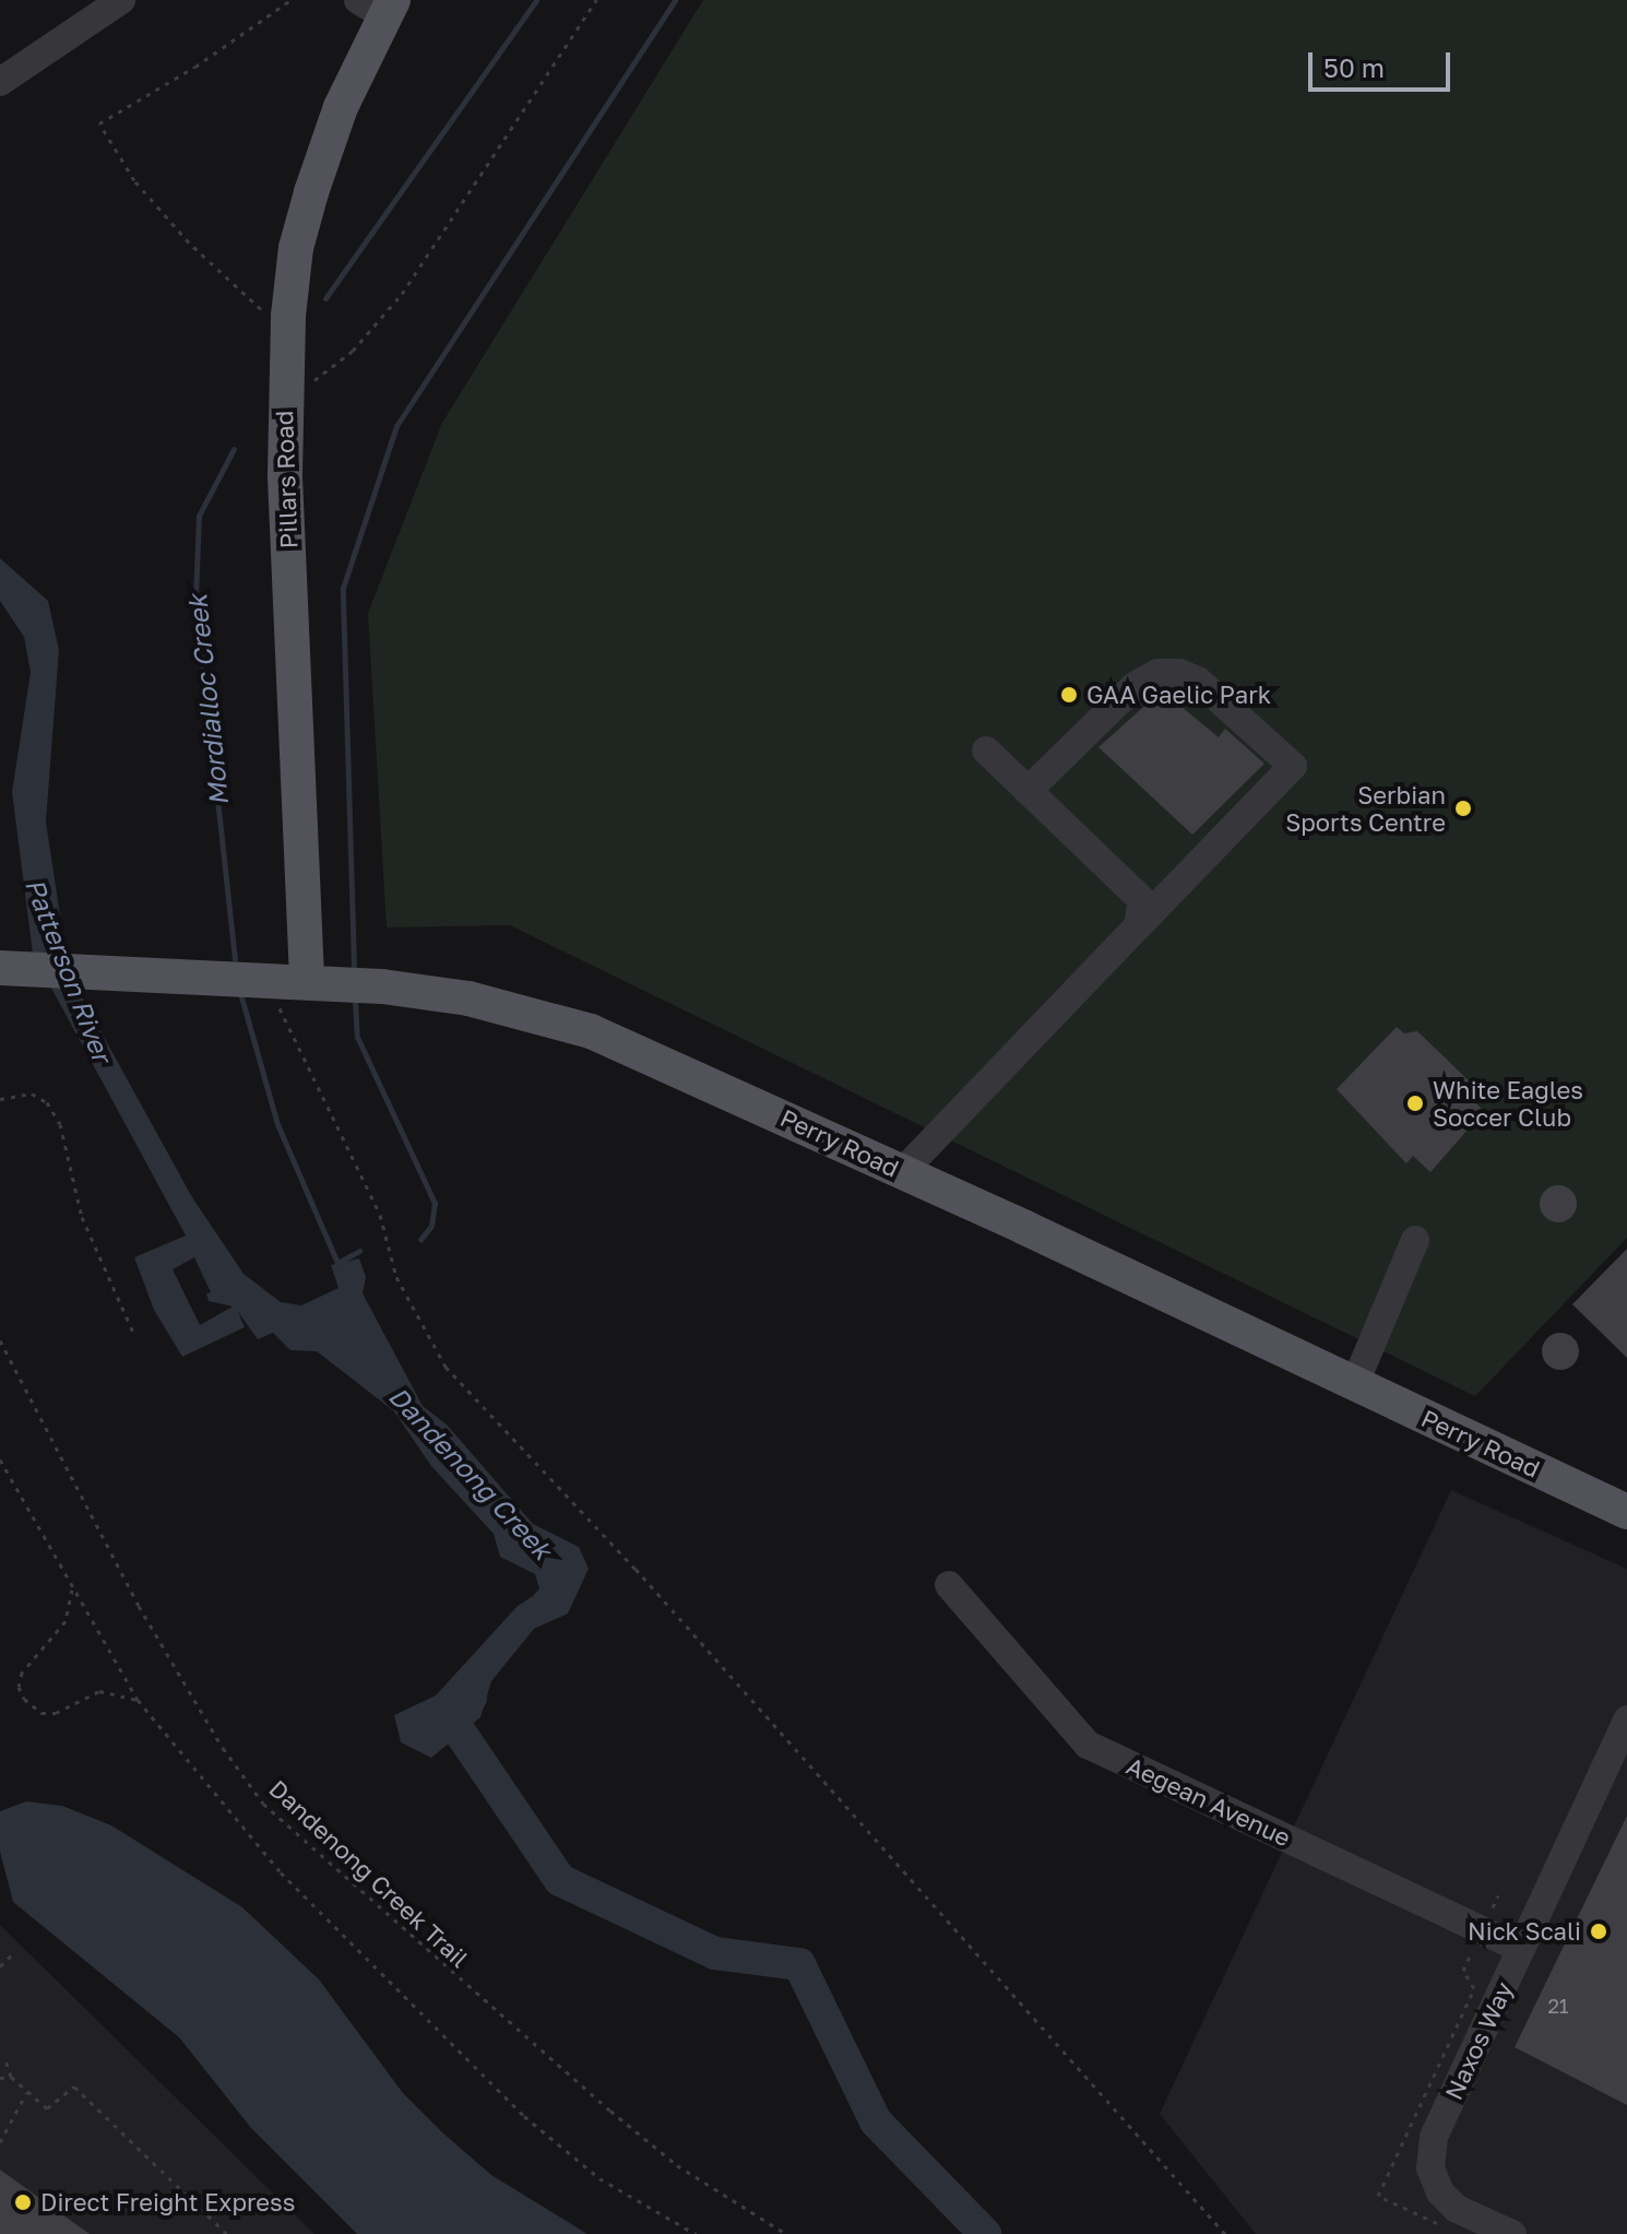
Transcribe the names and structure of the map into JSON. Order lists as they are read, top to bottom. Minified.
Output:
{"streets":{"main road":["Pillars Road","Perry Road"],"street":["Aegean Avenue","Naxos Way"],"path":["Dandenong Creek Trail"]},"crossings":[["Pillars Road","Perry Road"],["Aegean Avenue","Naxos Way"]],"water":["Mordialloc Creek","Patterson River","Dandenong Creek"],"places":["GAA Gaelic Park","Serbian Sports Centre","White Eagles Soccer Club","Nick Scali","Direct Freight Express"],"house_numbers":["21"],"scale_bar":"50 m"}
